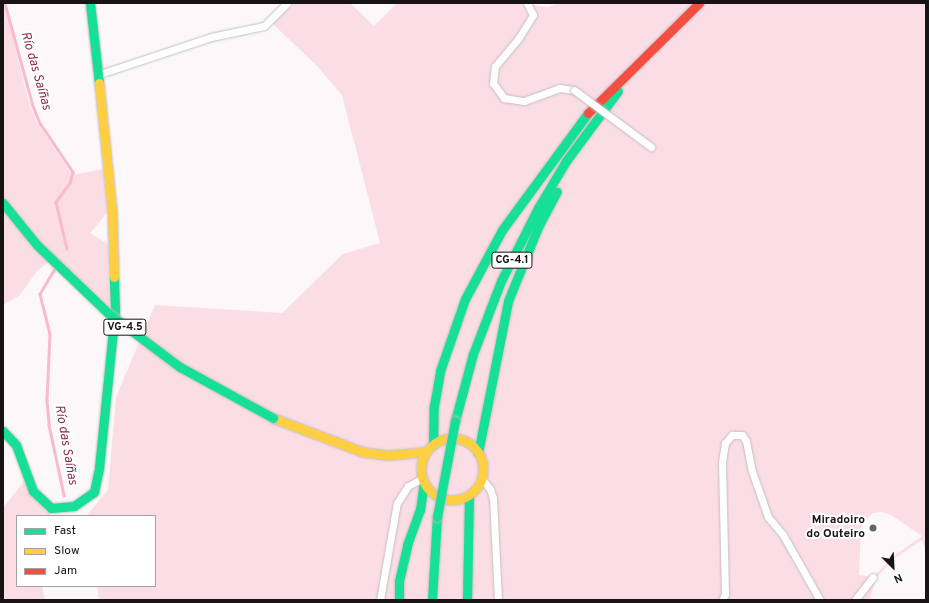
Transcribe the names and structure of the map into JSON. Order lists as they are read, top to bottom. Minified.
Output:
{"streets":{"main road":["CG-4.1","VG-4.5"]},"water":["Río das Saíñas"],"places":["Miradoiro do Outeiro"],"legend":["Fast","Slow","Jam"],"north":"bottom right"}
